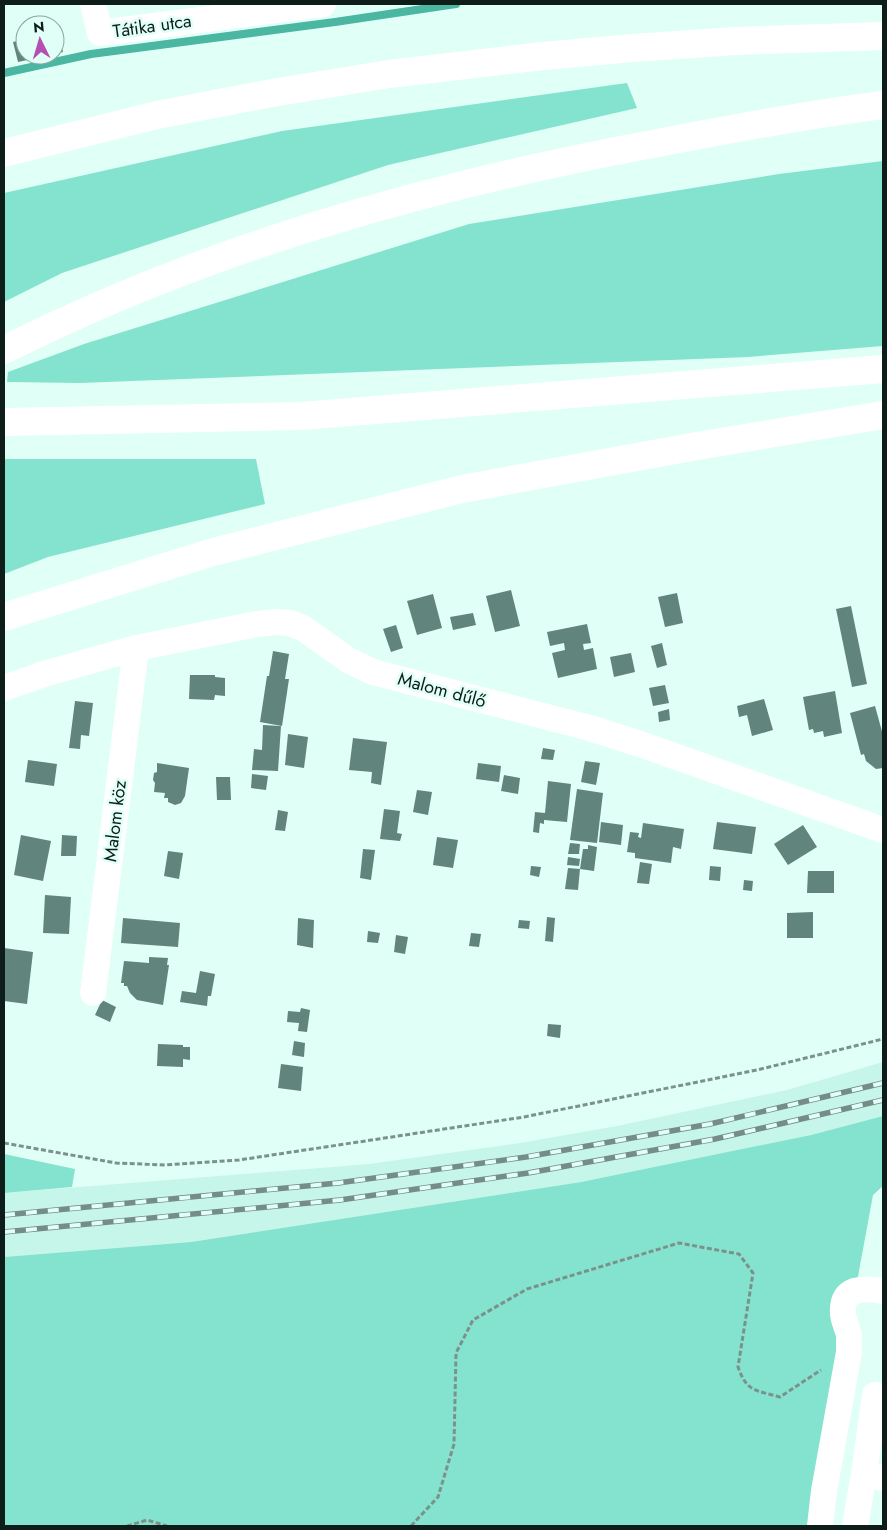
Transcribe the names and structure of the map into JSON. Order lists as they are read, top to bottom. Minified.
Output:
{"streets":{"street":["Tátika utca","Malom dűlő","Malom köz"]},"crossings":[["Malom dűlő","Malom köz"]],"north":"top"}
